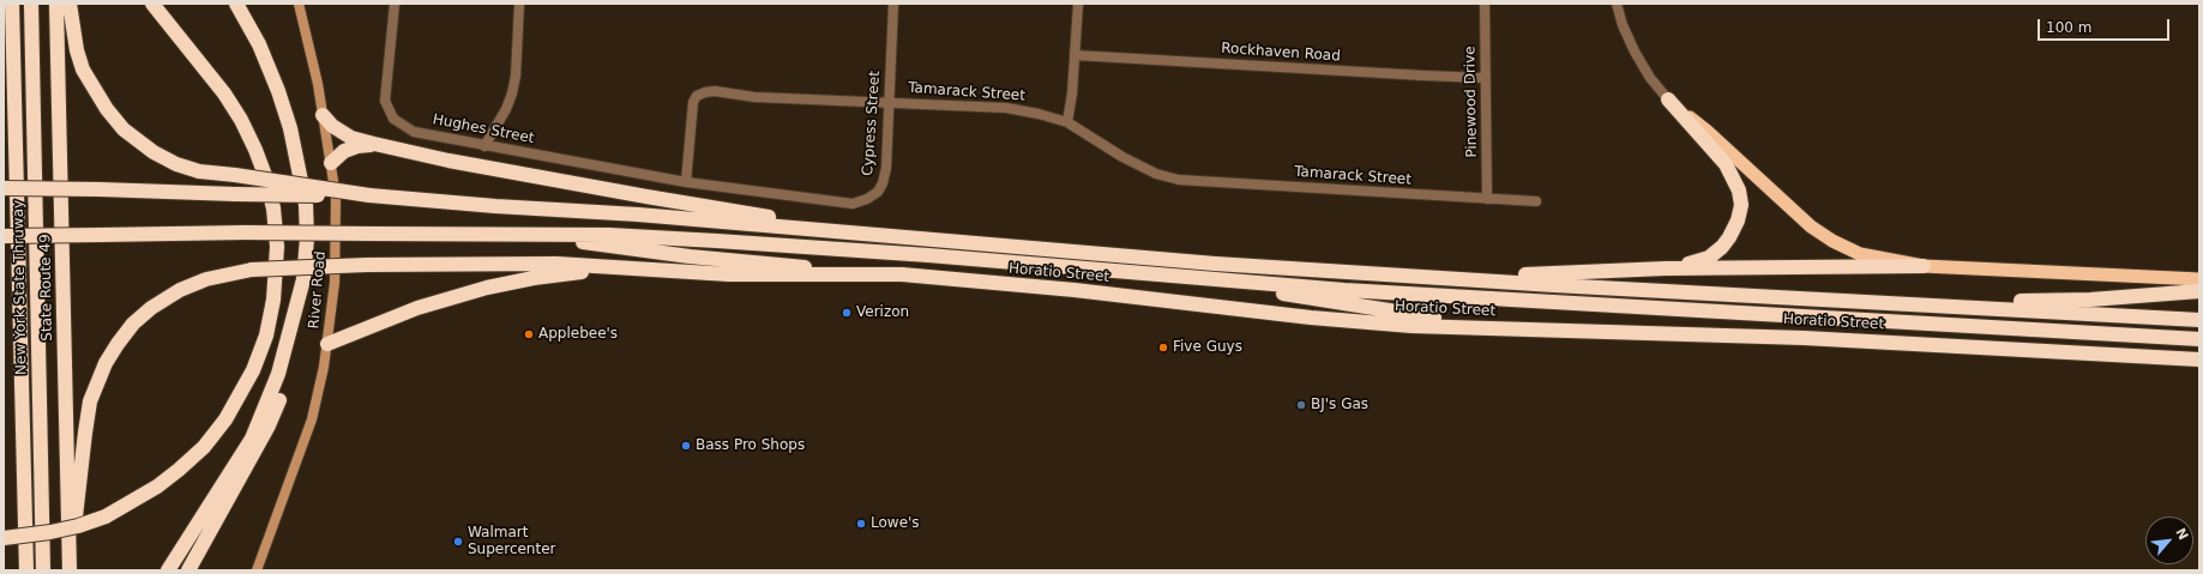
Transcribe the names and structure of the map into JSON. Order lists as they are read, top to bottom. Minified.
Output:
{"streets":{"highway":["Horatio Street","New York State Thruway","State Route 49"],"main road":["River Road"],"street":["Rockhaven Road","Tamarack Street","Pinewood Drive","Cypress Street","Hughes Street"]},"crossings":[["Rockhaven Road","Pinewood Drive"],["Tamarack Street","Pinewood Drive"],["Tamarack Street","Cypress Street"],["Tamarack Street","Hughes Street"],["Cypress Street","Hughes Street"]],"places":["Verizon","Applebee's","Five Guys","BJ's Gas","Bass Pro Shops","Lowe's","Walmart Supercenter"],"scale_bar":"100 m","north":"top right"}
